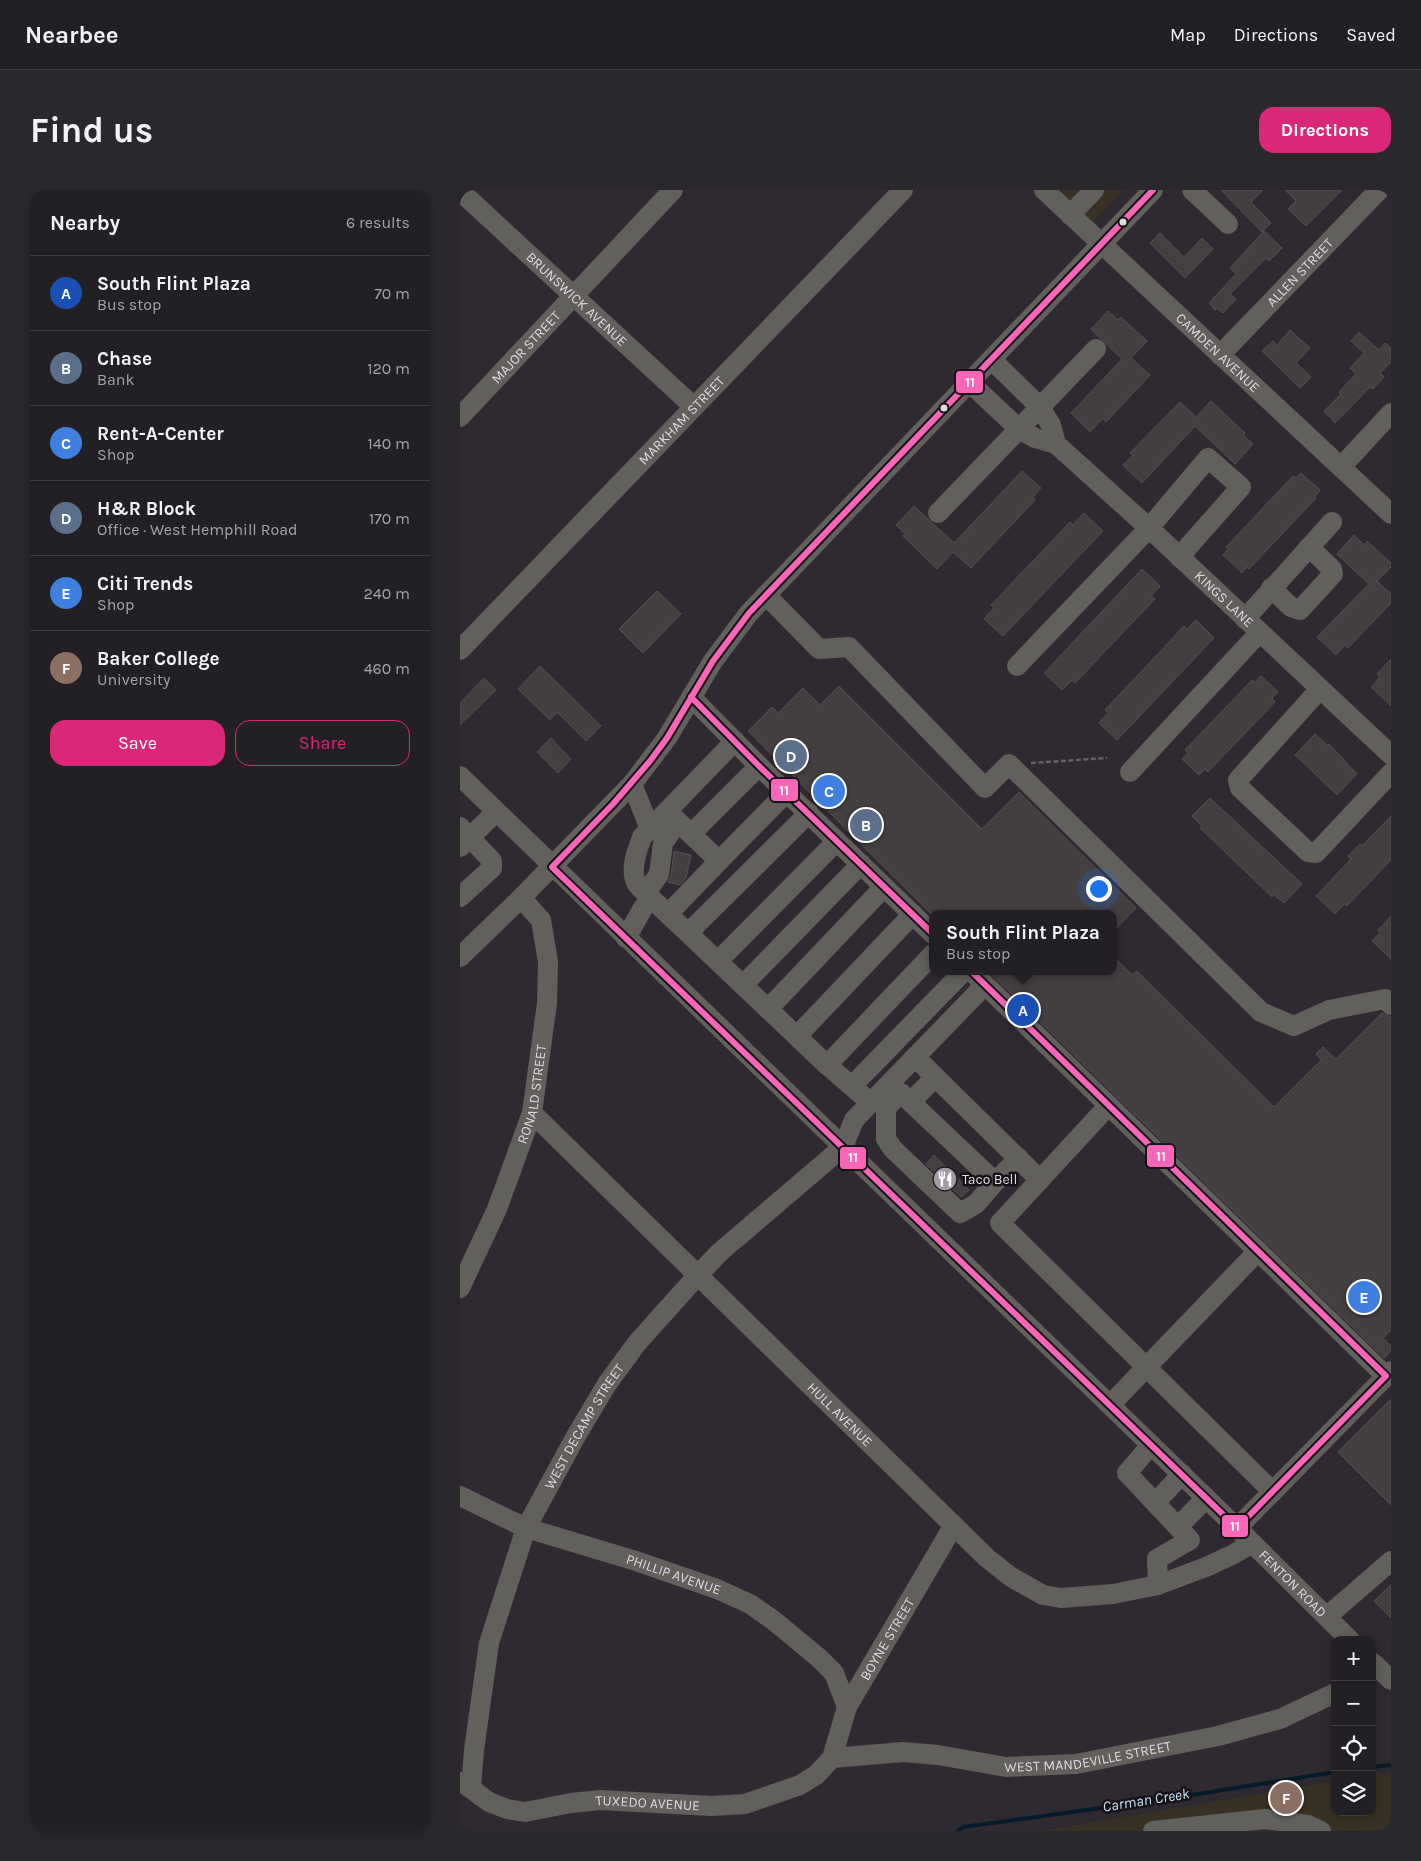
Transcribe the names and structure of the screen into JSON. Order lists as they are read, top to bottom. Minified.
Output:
{"streets":{"street":["ALLEN STREET","BRUNSWICK AVENUE","MAJOR STREET","CAMDEN AVENUE","MARKHAM STREET","KINGS LANE","RONALD STREET","HULL AVENUE","WEST DECAMP STREET","PHILLIP AVENUE","FENTON ROAD","BOYNE STREET","WEST MANDEVILLE STREET","TUXEDO AVENUE"]},"crossings":[["ALLEN STREET","CAMDEN AVENUE"],["BRUNSWICK AVENUE","MAJOR STREET"],["BRUNSWICK AVENUE","MARKHAM STREET"],["RONALD STREET","HULL AVENUE"],["HULL AVENUE","WEST DECAMP STREET"],["HULL AVENUE","FENTON ROAD"],["HULL AVENUE","BOYNE STREET"],["WEST DECAMP STREET","PHILLIP AVENUE"],["WEST DECAMP STREET","FENTON ROAD"],["WEST DECAMP STREET","TUXEDO AVENUE"],["PHILLIP AVENUE","BOYNE STREET"],["BOYNE STREET","WEST MANDEVILLE STREET"],["BOYNE STREET","TUXEDO AVENUE"],["WEST MANDEVILLE STREET","TUXEDO AVENUE"]],"water":["Carman Creek"],"places":{"restaurant":["Taco Bell"]},"lines":["transit line 11"],"page":{"header":"Nearbee","nav":["Map","Directions","Saved"],"buttons":["Directions",["Save","Share"]],"title":"Find us","heading":["Nearby","6 results"],"list":[{"mark":"A","name":"South Flint Plaza","note":"Bus stop","value":"70 m"},{"mark":"B","name":"Chase","note":"Bank","value":"120 m"},{"mark":"C","name":"Rent-A-Center","note":"Shop","value":"140 m"},{"mark":"D","name":"H&R Block","note":"Office · West Hemphill Road","value":"170 m"},{"mark":"E","name":"Citi Trends","note":"Shop","value":"240 m"},{"mark":"F","name":"Baker College","note":"University","value":"460 m"}],"pins":["D","C","B","A","E","F"],"popup":["South Flint Plaza","Bus stop"],"map_buttons":["+","−"]}}
